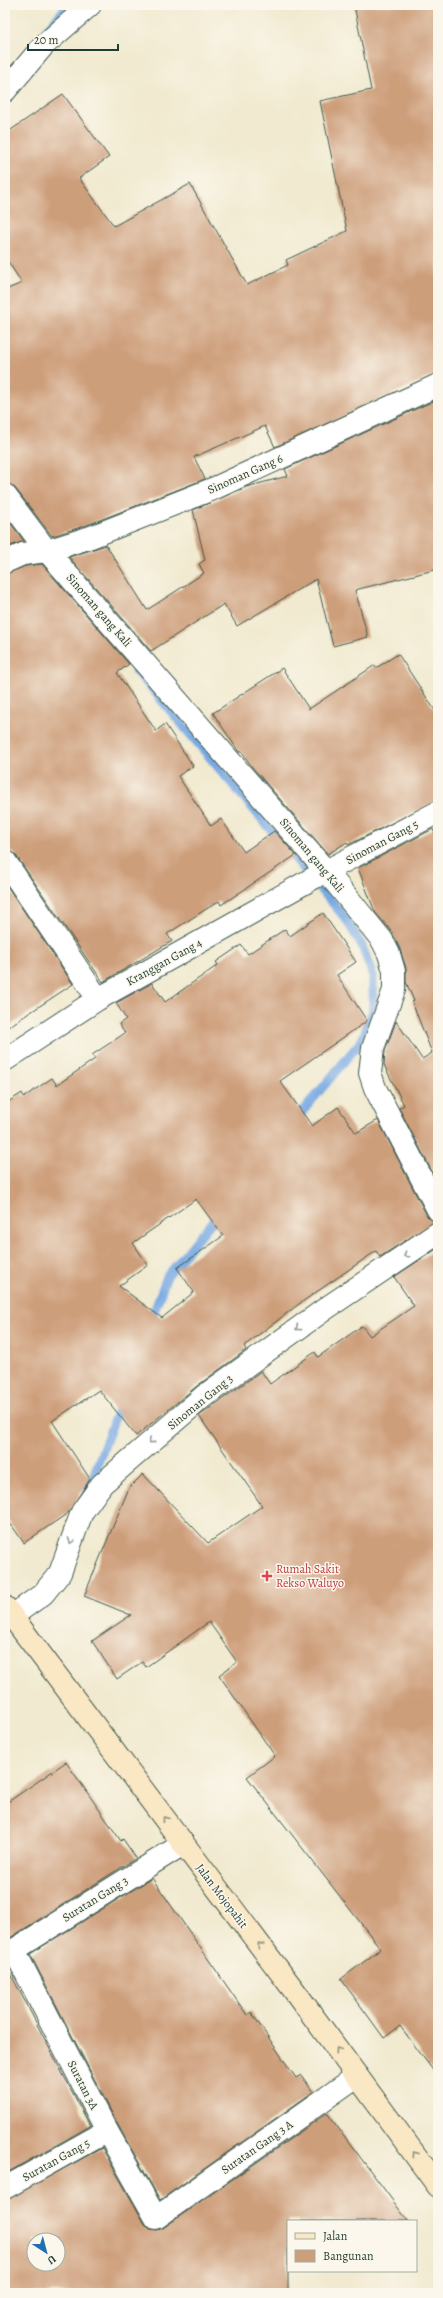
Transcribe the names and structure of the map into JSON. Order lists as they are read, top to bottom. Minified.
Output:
{"streets":{"main road":["Jalan Mojopahit"],"street":["Sinoman Gang 6","Sinoman gang Kali","Sinoman Gang 5","Kranggan Gang 4","Sinoman Gang 3","Suratan Gang 3","Suratan 3A","Suratan Gang 3 A","Suratan Gang 5"]},"crossings":[["Sinoman Gang 6","Sinoman gang Kali"],["Sinoman gang Kali","Sinoman Gang 5"],["Sinoman gang Kali","Kranggan Gang 4"],["Sinoman Gang 5","Kranggan Gang 4"],["Sinoman Gang 3","Jalan Mojopahit"],["Jalan Mojopahit","Suratan Gang 3"],["Jalan Mojopahit","Suratan Gang 3 A"],["Suratan Gang 3","Suratan 3A"],["Suratan 3A","Suratan Gang 3 A"],["Suratan 3A","Suratan Gang 5"]],"one_way":["Sinoman Gang 3","Jalan Mojopahit"],"places":{"health":["Rumah Sakit Rekso Waluyo"]},"legend":["Jalan","Bangunan"],"scale_bar":"20 m","north":"bottom right"}
